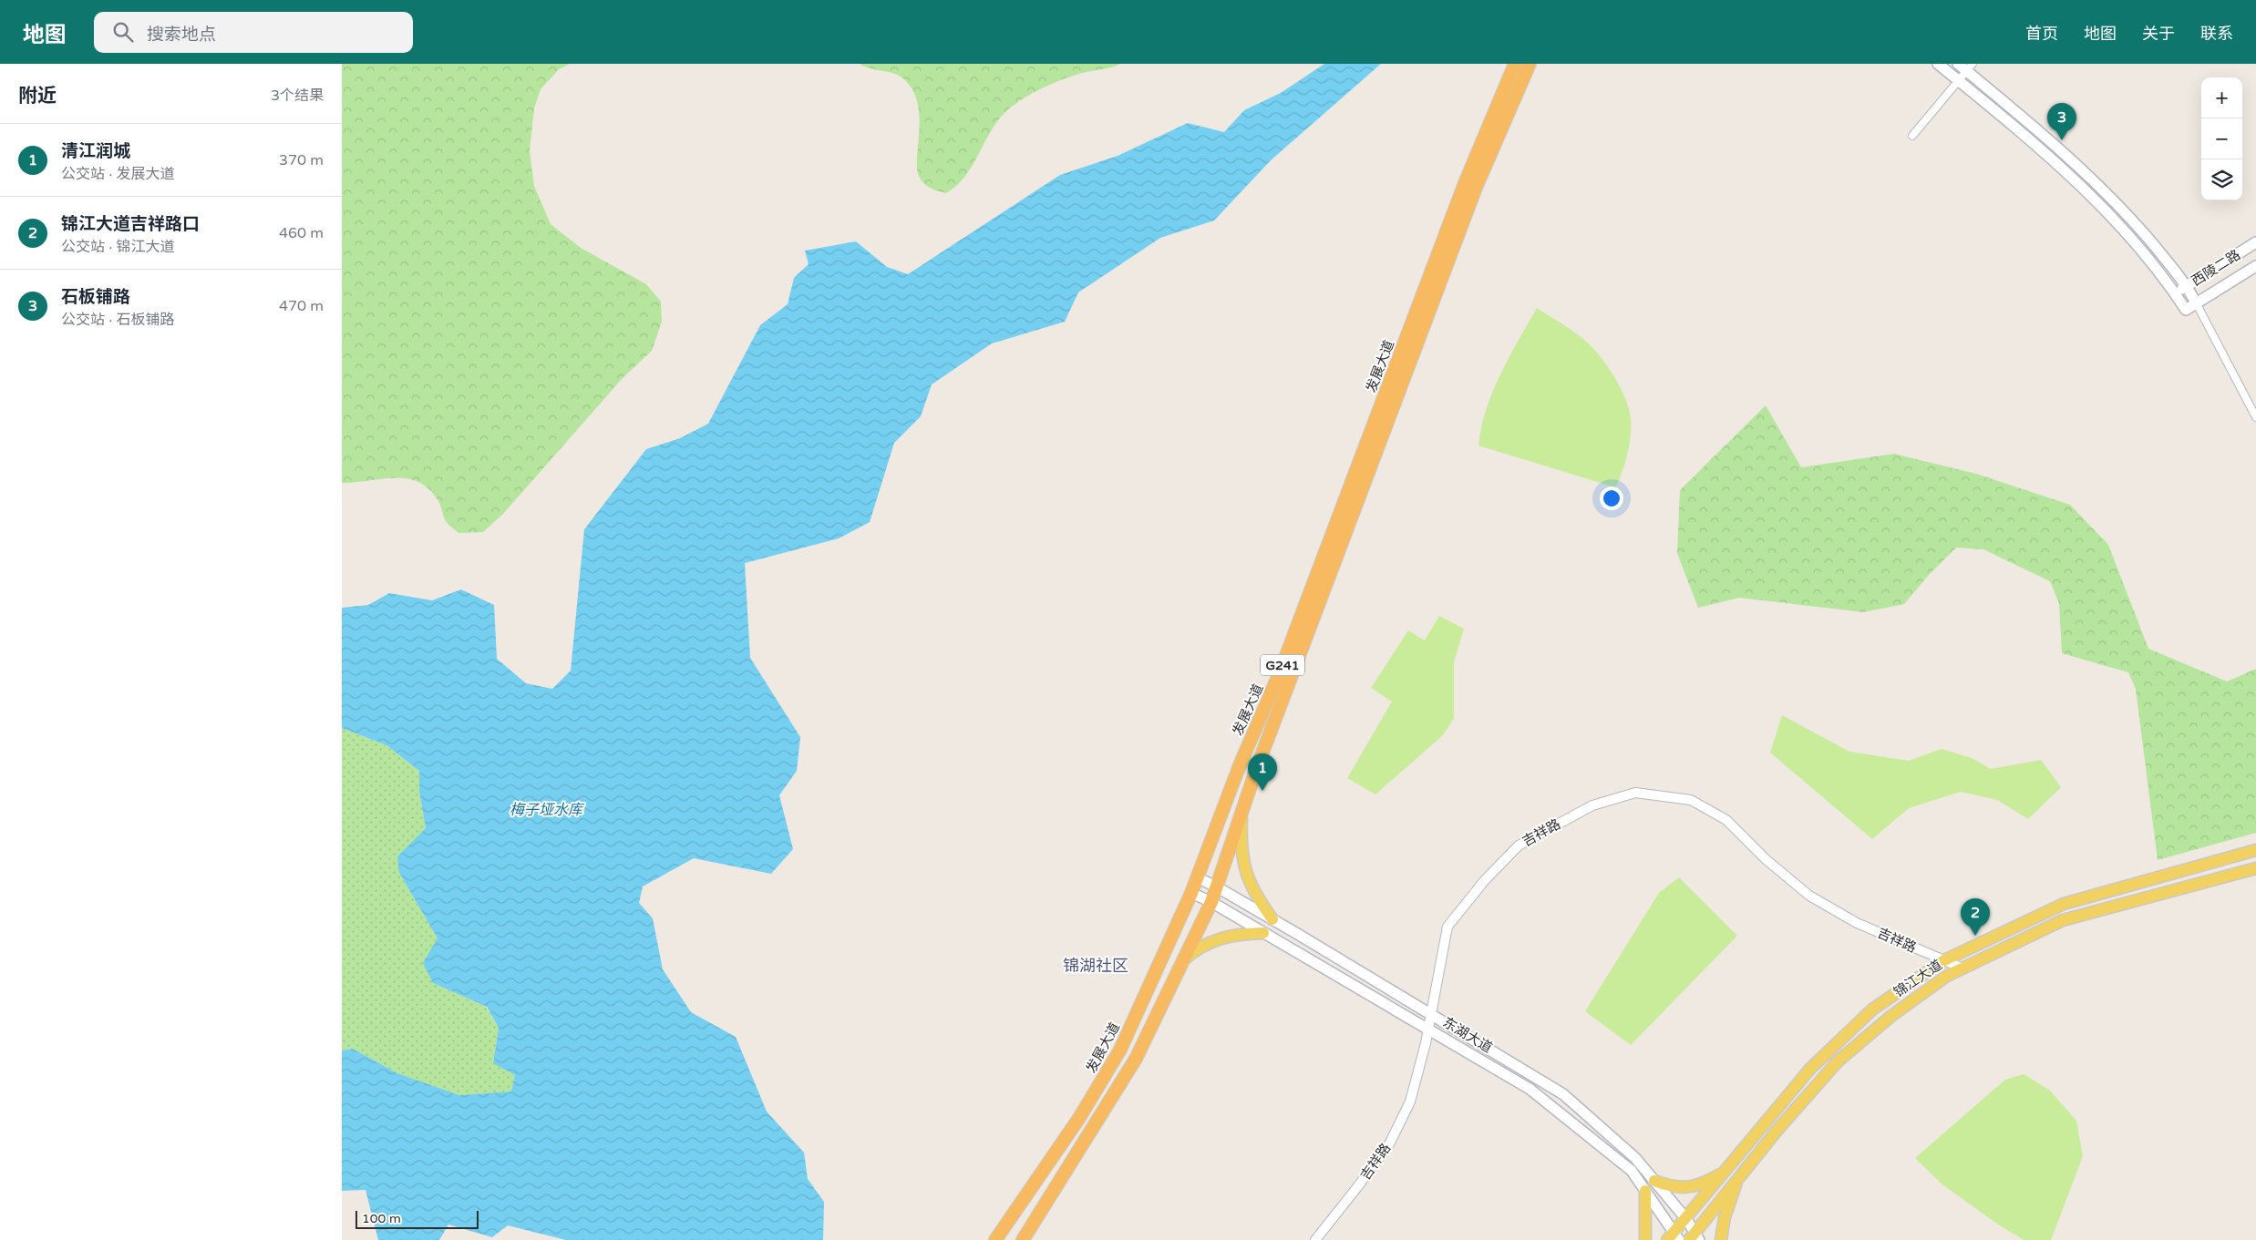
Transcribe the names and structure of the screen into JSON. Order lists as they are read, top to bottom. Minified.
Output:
{"streets":{"highway":["发展大道","G241"],"main road":["西陵二路","锦江大道","东湖大道"],"street":["吉祥路"]},"crossings":[["发展大道","东湖大道"],["吉祥路","锦江大道"],["吉祥路","东湖大道"],["锦江大道","东湖大道"]],"districts":["锦湖社区"],"water":["梅子垭水库"],"scale_bar":"100 m","page":{"header":"地图","search":"搜索地点","nav":["首页","地图","关于","联系"],"heading":["附近","3个结果"],"map_buttons":["+","−"],"pins":["3","1","2"],"list":[{"mark":"1","name":"清江润城","note":"公交站 · 发展大道","value":"370 m"},{"mark":"2","name":"锦江大道吉祥路口","note":"公交站 · 锦江大道","value":"460 m"},{"mark":"3","name":"石板铺路","note":"公交站 · 石板铺路","value":"470 m"}],"scale":"100 m"}}
